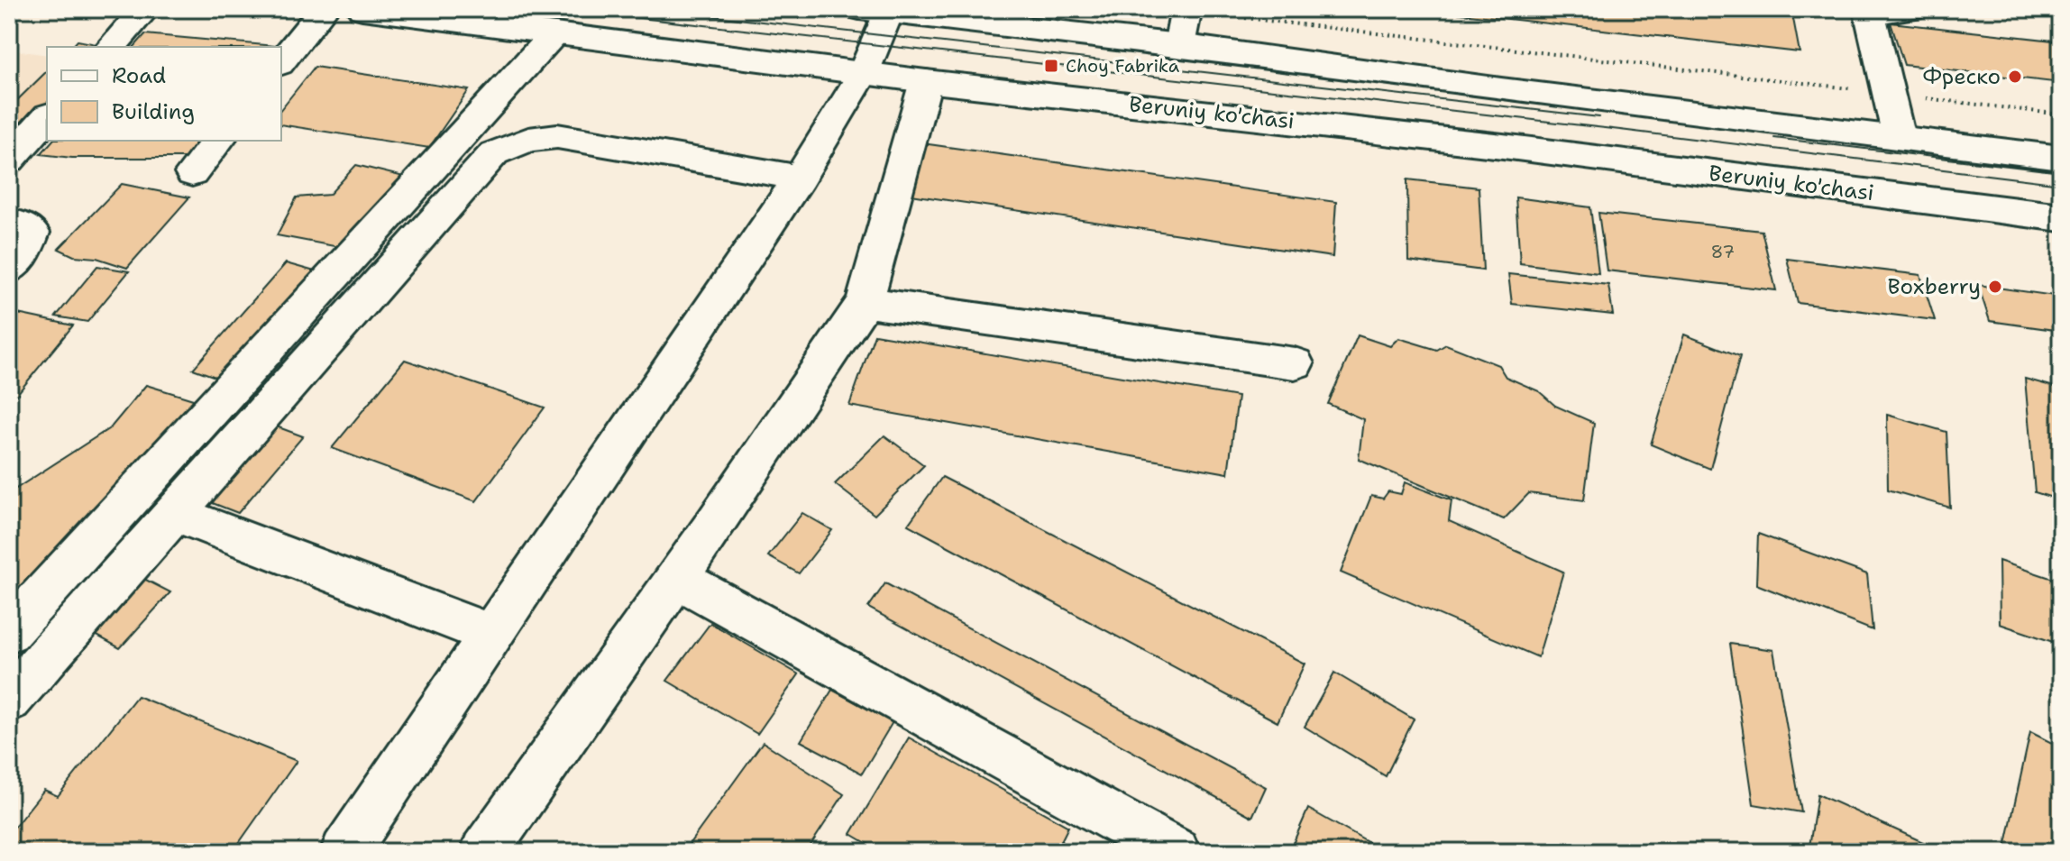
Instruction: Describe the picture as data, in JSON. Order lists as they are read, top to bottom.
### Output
{
  "streets": {
    "main road": ["Beruniy ko'chasi"]
  },
  "places": {
    "transit": ["Choy Fabrika"],
    "other": ["Фреско", "Boxberry"]
  },
  "house_numbers": ["87"],
  "legend": ["Road", "Building"]
}
